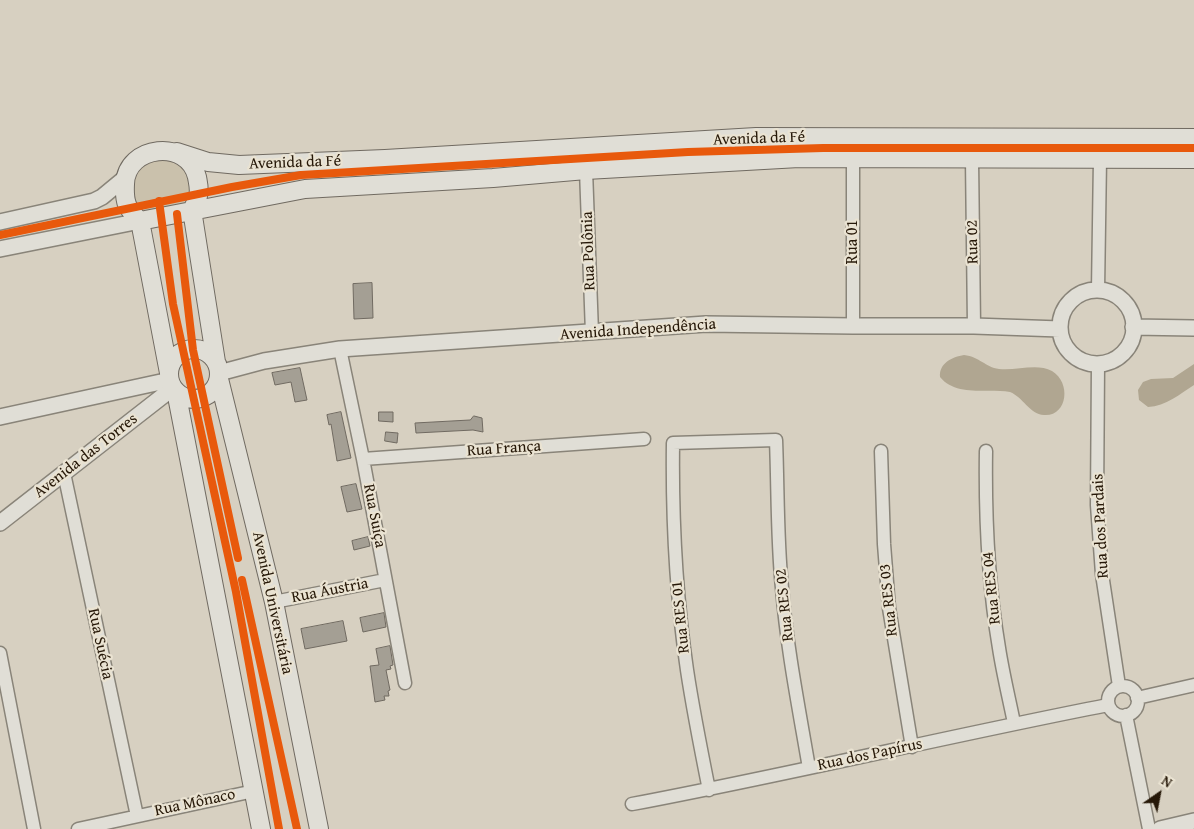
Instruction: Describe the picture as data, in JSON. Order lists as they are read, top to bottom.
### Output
{
  "streets": {
    "main road": ["Avenida da Fé", "Avenida Universitária"],
    "street": [
      "Rua 01",
      "Rua 02",
      "Rua Polônia",
      "Avenida Independência",
      "Rua França",
      "Avenida das Torres",
      "Rua Suíça",
      "Rua dos Pardais",
      "Rua RES 04",
      "Rua Áustria",
      "Rua RES 03",
      "Rua RES 02",
      "Rua RES 01",
      "Rua Suécia",
      "Rua dos Papírus",
      "Rua Mônaco"
    ]
  },
  "crossings": [
    ["Avenida da Fé", "Rua 01"],
    ["Avenida da Fé", "Rua 02"],
    ["Avenida da Fé", "Rua Polônia"],
    ["Avenida da Fé", "Avenida Universitária"],
    ["Rua 01", "Avenida Independência"],
    ["Rua 02", "Avenida Independência"],
    ["Rua Polônia", "Avenida Independência"],
    ["Avenida Independência", "Avenida das Torres"],
    ["Avenida Independência", "Rua Suíça"],
    ["Avenida Independência", "Rua dos Pardais"],
    ["Avenida Independência", "Avenida Universitária"],
    ["Rua França", "Rua Suíça"],
    ["Avenida das Torres", "Avenida Universitária"],
    ["Avenida das Torres", "Rua Suécia"],
    ["Rua Suíça", "Rua Áustria"],
    ["Rua dos Pardais", "Rua dos Papírus"],
    ["Rua RES 04", "Rua dos Papírus"],
    ["Rua Áustria", "Avenida Universitária"],
    ["Rua RES 03", "Rua dos Papírus"],
    ["Rua RES 02", "Rua RES 01"],
    ["Rua RES 02", "Rua dos Papírus"],
    ["Rua RES 01", "Rua dos Papírus"],
    ["Rua Suécia", "Rua Mônaco"]
  ],
  "north": "top right"
}
